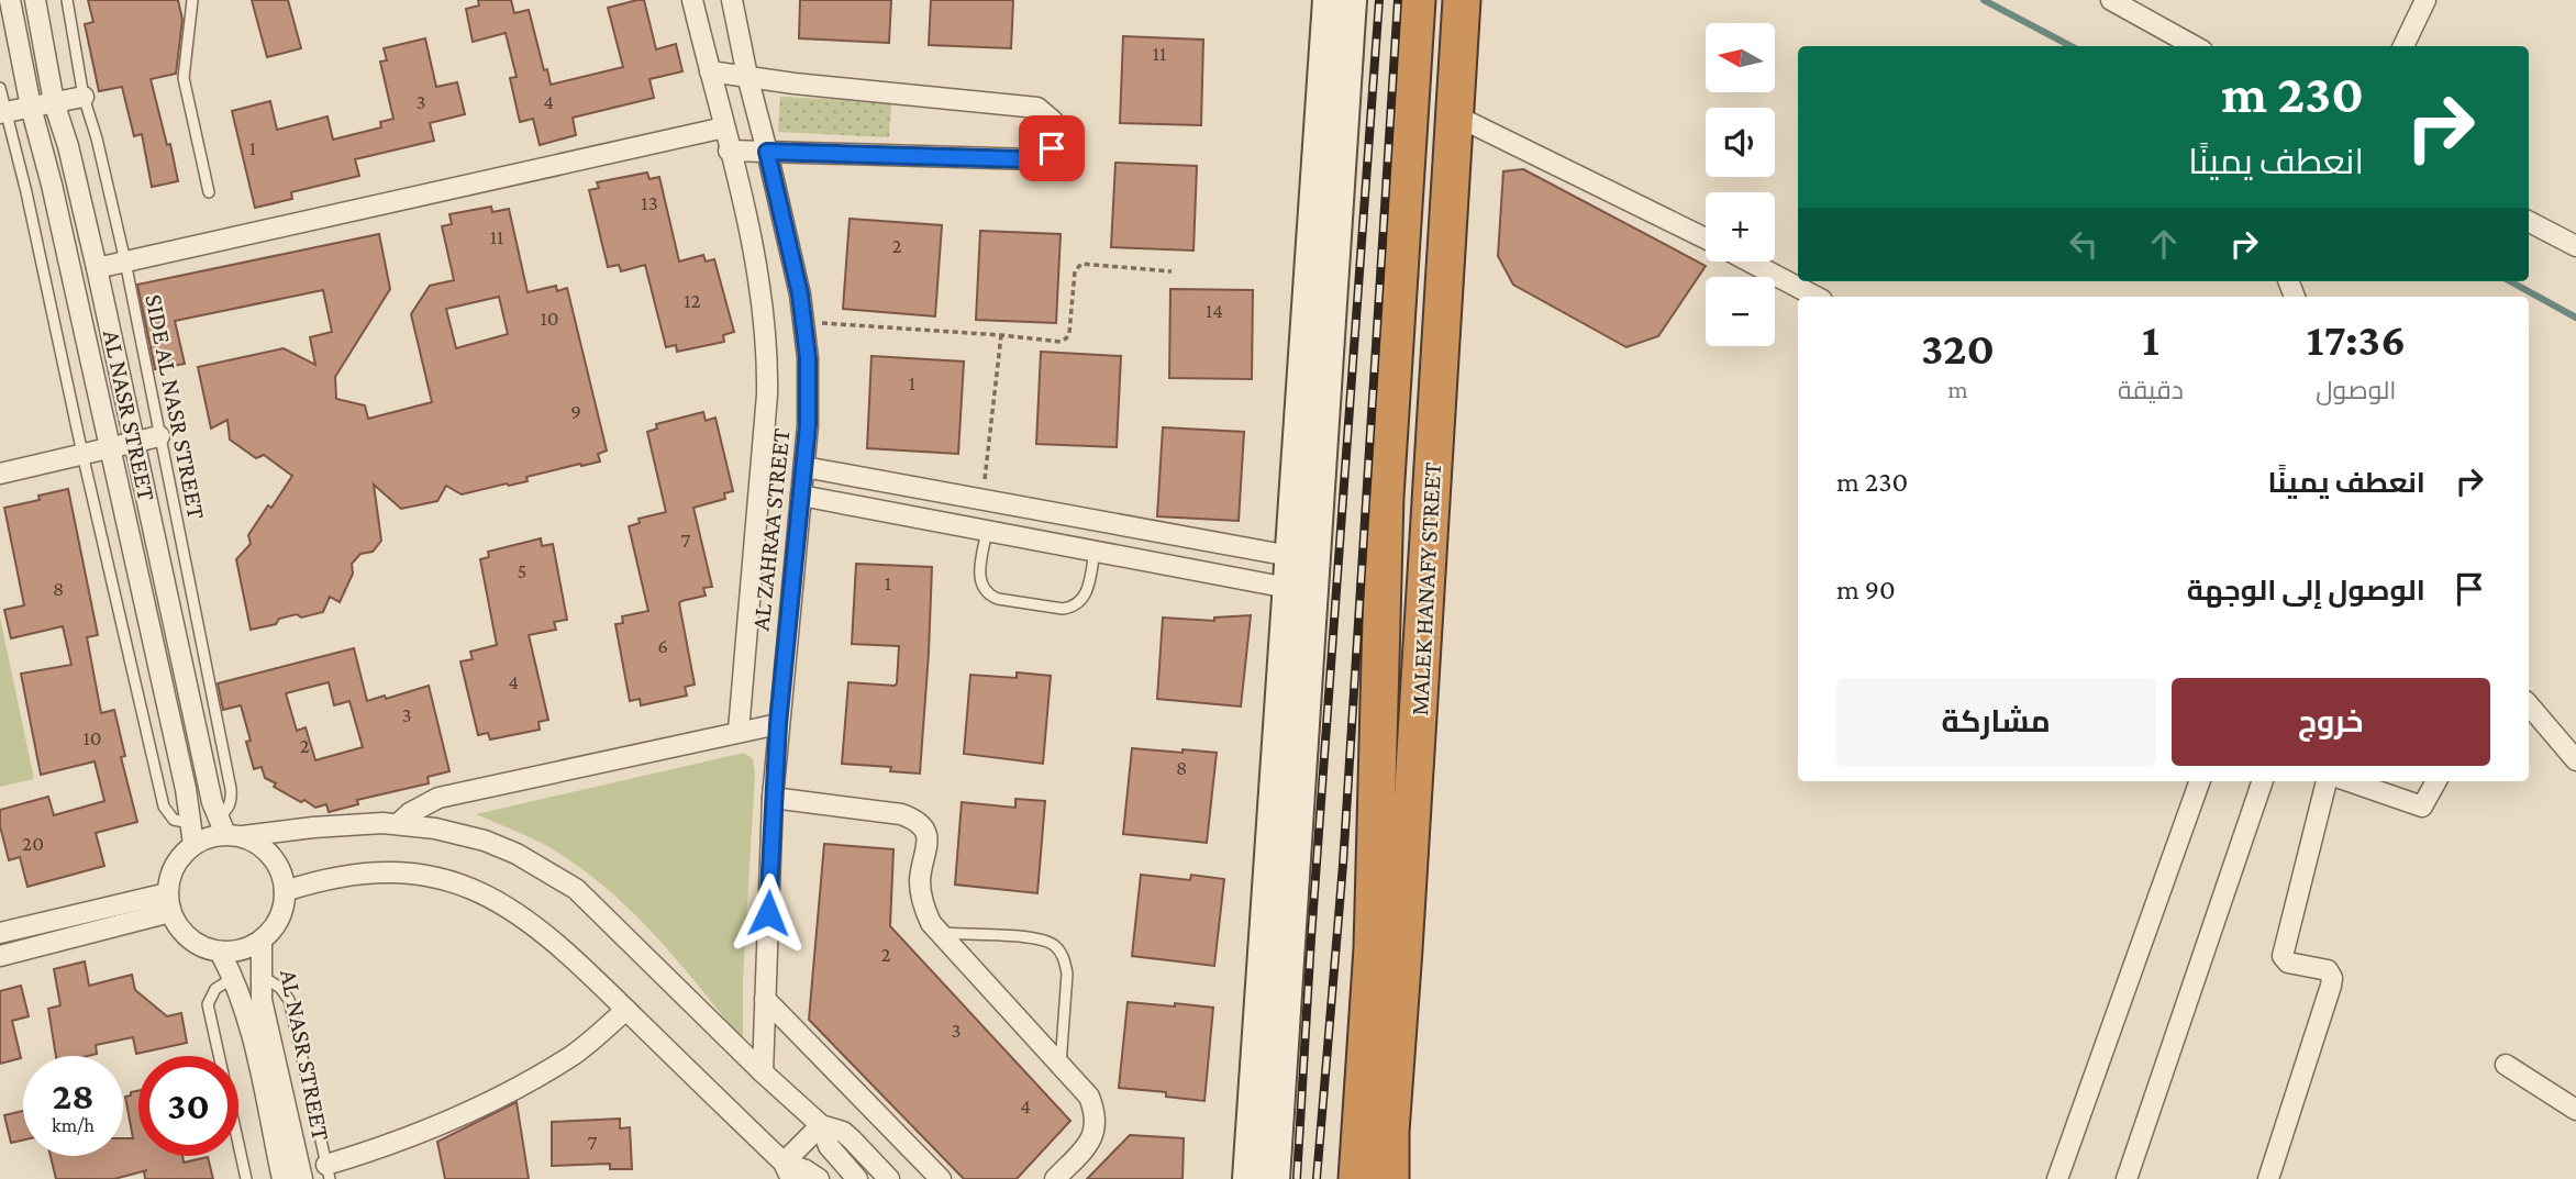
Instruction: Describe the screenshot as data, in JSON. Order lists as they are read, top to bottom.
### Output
{
  "streets": {
    "highway": ["MALEK HANAFY STREET"],
    "street": ["AL NASR STREET", "AL ZAHRAA STREET"],
    "lane": ["SIDE AL NASR STREET"]
  },
  "crossings": [
    ["SIDE AL NASR STREET", "AL NASR STREET"]
  ],
  "house_numbers": [
    "11",
    "3",
    "4",
    "1",
    "13",
    "11",
    "2",
    "12",
    "14",
    "10",
    "1",
    "9",
    "7",
    "5",
    "1",
    "8",
    "6",
    "4",
    "3",
    "10",
    "2",
    "8",
    "20",
    "2",
    "3",
    "4",
    "7"
  ],
  "north": "left",
  "page": {
    "map_buttons": ["+", "−"],
    "turn": ["230 m", "انعطف يمينًا"],
    "eta": [
      "17:36",
      "الوصول",
      "1",
      "دقيقة",
      "320",
      "m"
    ],
    "list": [
      {
        "name": "انعطف يمينًا",
        "value": "230 m"
      },
      {
        "name": "الوصول إلى الوجهة",
        "value": "90 m"
      }
    ],
    "buttons": ["خروج", "مشاركة"],
    "speed": "28 km/h",
    "limit": "30"
  }
}
